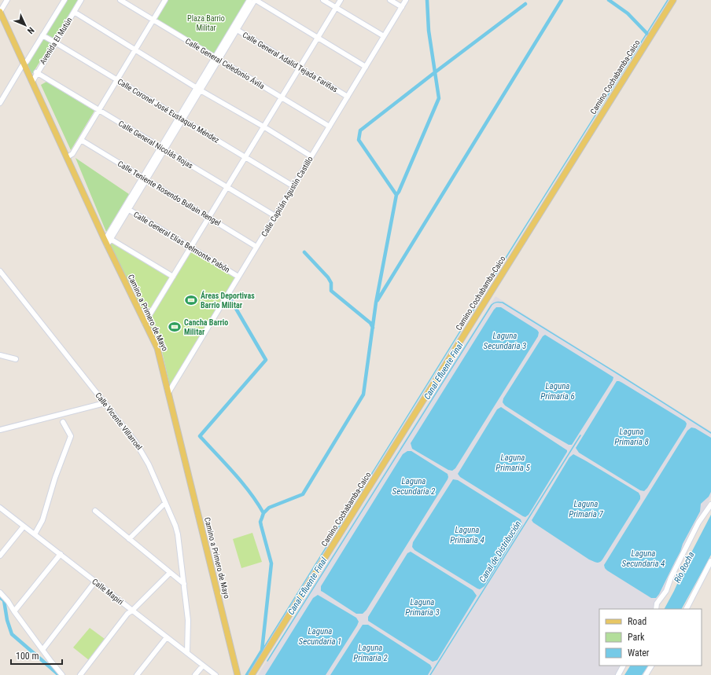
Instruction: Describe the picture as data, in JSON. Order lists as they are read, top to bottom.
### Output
{
  "streets": {
    "main road": ["Camino Cochabamba-Caico", "Camino a Primero de Mayo"],
    "street": [
      "Avenida El Mutún",
      "Calle General Adalid Tejada Fariñas",
      "Calle General Celedonio Ávila",
      "Calle Coronel José Eustaquio Méndez",
      "Calle General Nicolás Rojas",
      "Calle Teniente Rosendo Bullain Rengel",
      "Calle Capitán Agustín Castillo",
      "Calle General Elías Belmonte Pabón",
      "Calle Vicente Villarroel",
      "Calle Mapiri"
    ]
  },
  "crossings": [
    ["Avenida El Mutún", "Calle Coronel José Eustaquio Méndez"],
    ["Avenida El Mutún", "Calle General Nicolás Rojas"],
    ["Avenida El Mutún", "Camino a Primero de Mayo"],
    ["Calle General Adalid Tejada Fariñas", "Calle Capitán Agustín Castillo"],
    ["Calle General Celedonio Ávila", "Calle Capitán Agustín Castillo"],
    ["Calle Coronel José Eustaquio Méndez", "Calle Capitán Agustín Castillo"],
    ["Calle General Nicolás Rojas", "Calle Capitán Agustín Castillo"],
    ["Calle Teniente Rosendo Bullain Rengel", "Calle Capitán Agustín Castillo"],
    ["Calle Capitán Agustín Castillo", "Calle General Elías Belmonte Pabón"],
    ["Calle Capitán Agustín Castillo", "Camino a Primero de Mayo"],
    ["Calle Vicente Villarroel", "Calle Mapiri"]
  ],
  "water": [
    "Laguna Secundaria 3",
    "Canal Efluente Final",
    "Laguna Primaria 6",
    "Laguna Primaria 8",
    "Laguna Primaria 5",
    "Laguna Secundaria 2",
    "Laguna Primaria 7",
    "Laguna Primaria 4",
    "Canal de Distribución",
    "Laguna Secundaria 4",
    "Río Rocha",
    "Laguna Primaria 3",
    "Laguna Secundaria 1",
    "Laguna Primaria 2"
  ],
  "parks": ["Plaza Barrio Militar"],
  "places": {
    "sports": ["Áreas Deportivas Barrio Militar", "Cancha Barrio Militar"]
  },
  "legend": ["Road", "Park", "Water"],
  "scale_bar": "100 m",
  "north": "bottom right"
}
